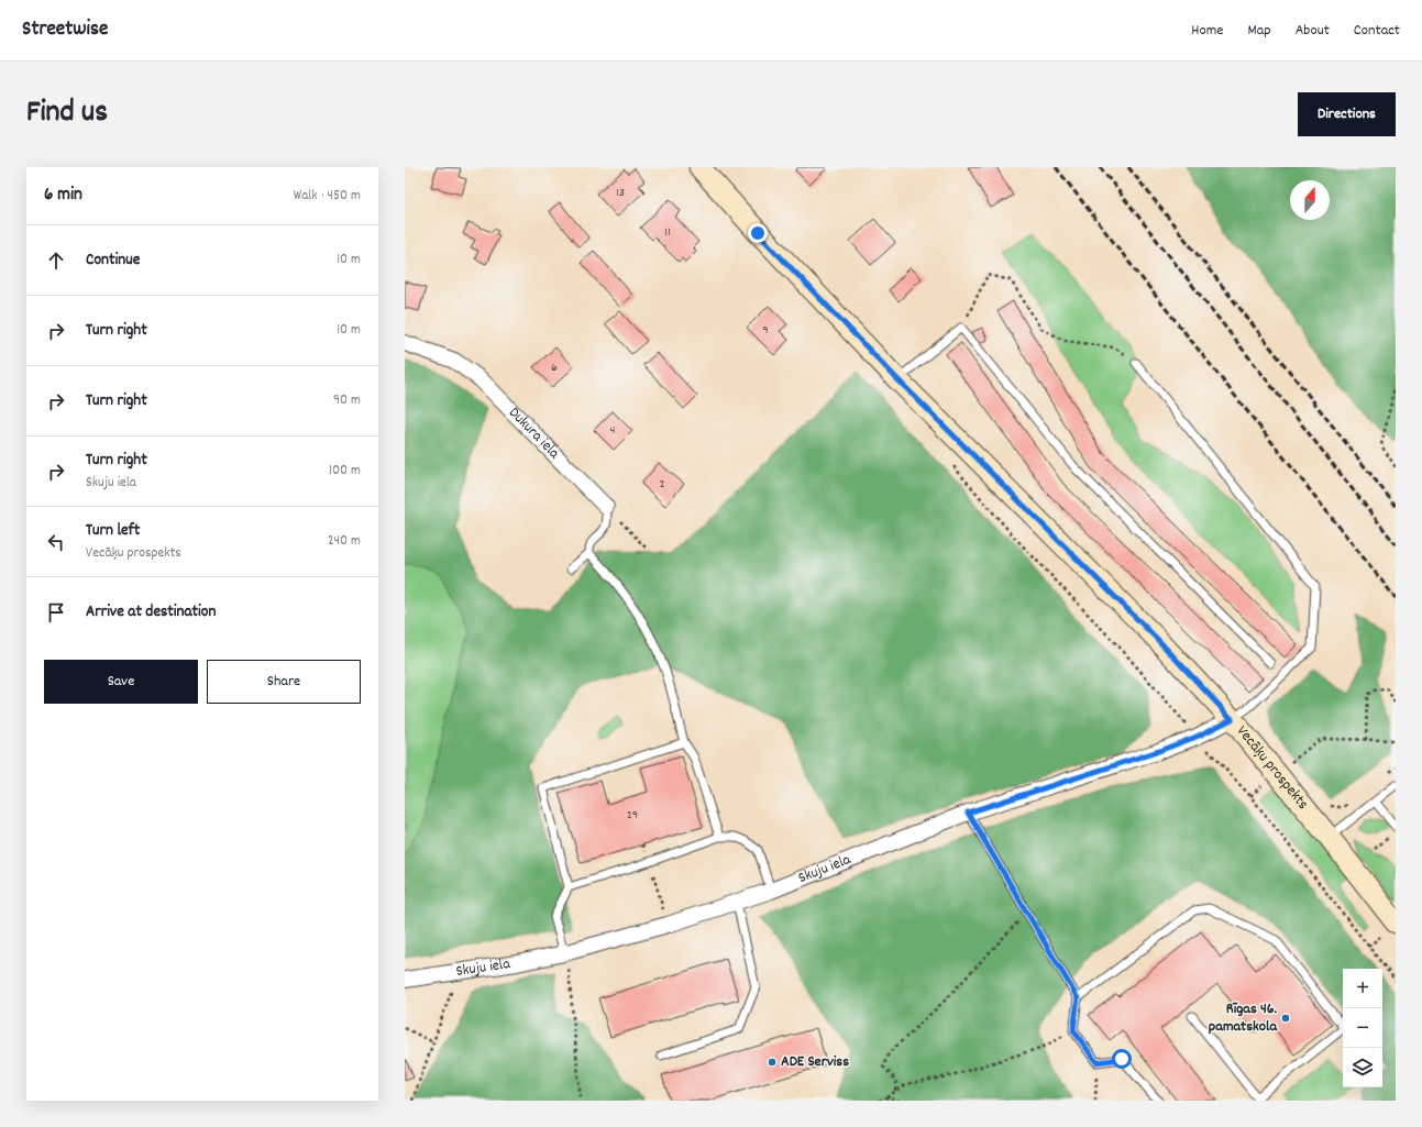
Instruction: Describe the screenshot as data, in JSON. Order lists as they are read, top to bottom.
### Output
{
  "streets": {
    "main road": ["Vecāķu prospekts"],
    "street": ["Dukura iela", "Skuju iela"]
  },
  "crossings": [
    ["Vecāķu prospekts", "Skuju iela"]
  ],
  "places": ["Rīgas 46. pamatskola", "ADE Serviss"],
  "house_numbers": [
    "13",
    "11",
    "9",
    "6",
    "4",
    "2",
    "29"
  ],
  "north": "top",
  "page": {
    "header": "Streetwise",
    "nav": [
      "Home",
      "Map",
      "About",
      "Contact"
    ],
    "title": "Find us",
    "buttons": [
      "Directions",
      ["Save", "Share"]
    ],
    "heading": ["6 min", "Walk · 450 m"],
    "list": [
      ["Continue", "10 m"],
      ["Turn right", "10 m"],
      ["Turn right", "90 m"],
      ["Turn right", "Skuju iela", "100 m"],
      ["Turn left", "Vecāķu prospekts", "240 m"],
      "Arrive at destination"
    ],
    "map_buttons": ["+", "−"]
  }
}
